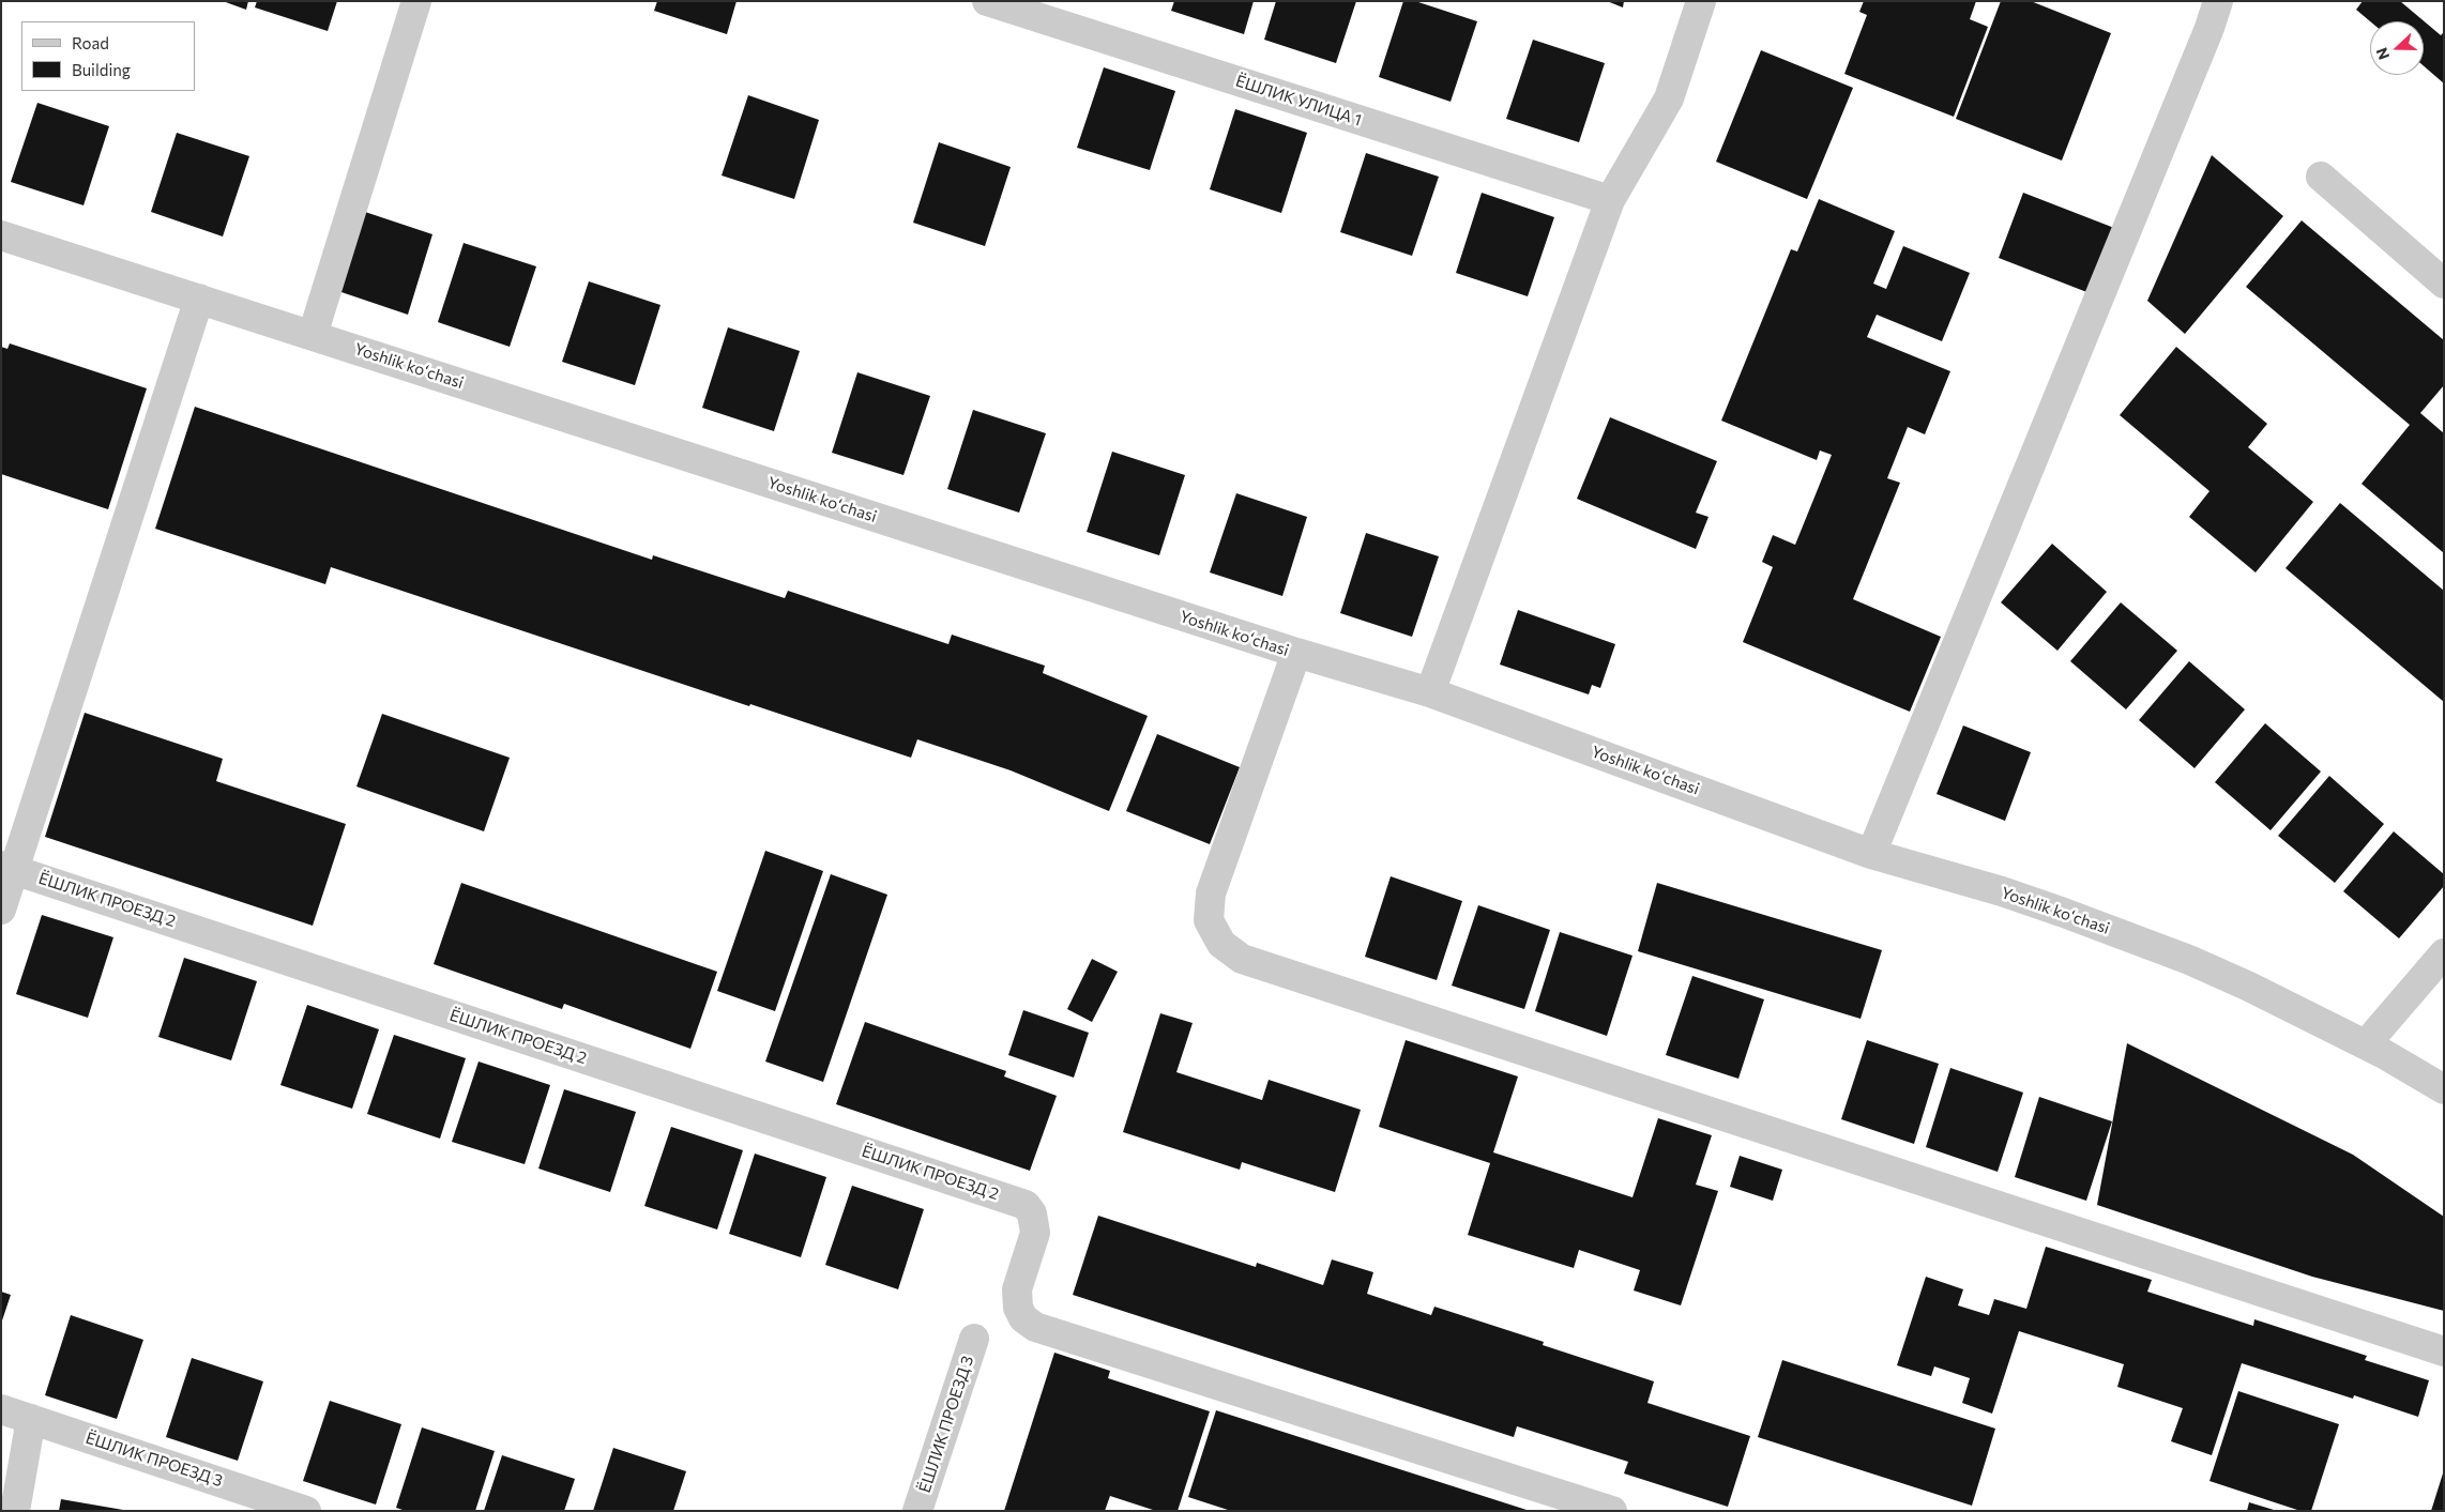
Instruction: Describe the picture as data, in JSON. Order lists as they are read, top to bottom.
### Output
{
  "streets": {
    "street": [
      "ЁШЛИК УЛИЦА 1",
      "Yoshlik koʻchasi",
      "ЁШЛИК ПРОЕЗД 2",
      "ЁШЛИК ПРОЕЗД 3"
    ]
  },
  "legend": ["Road", "Building"],
  "north": "left"
}
